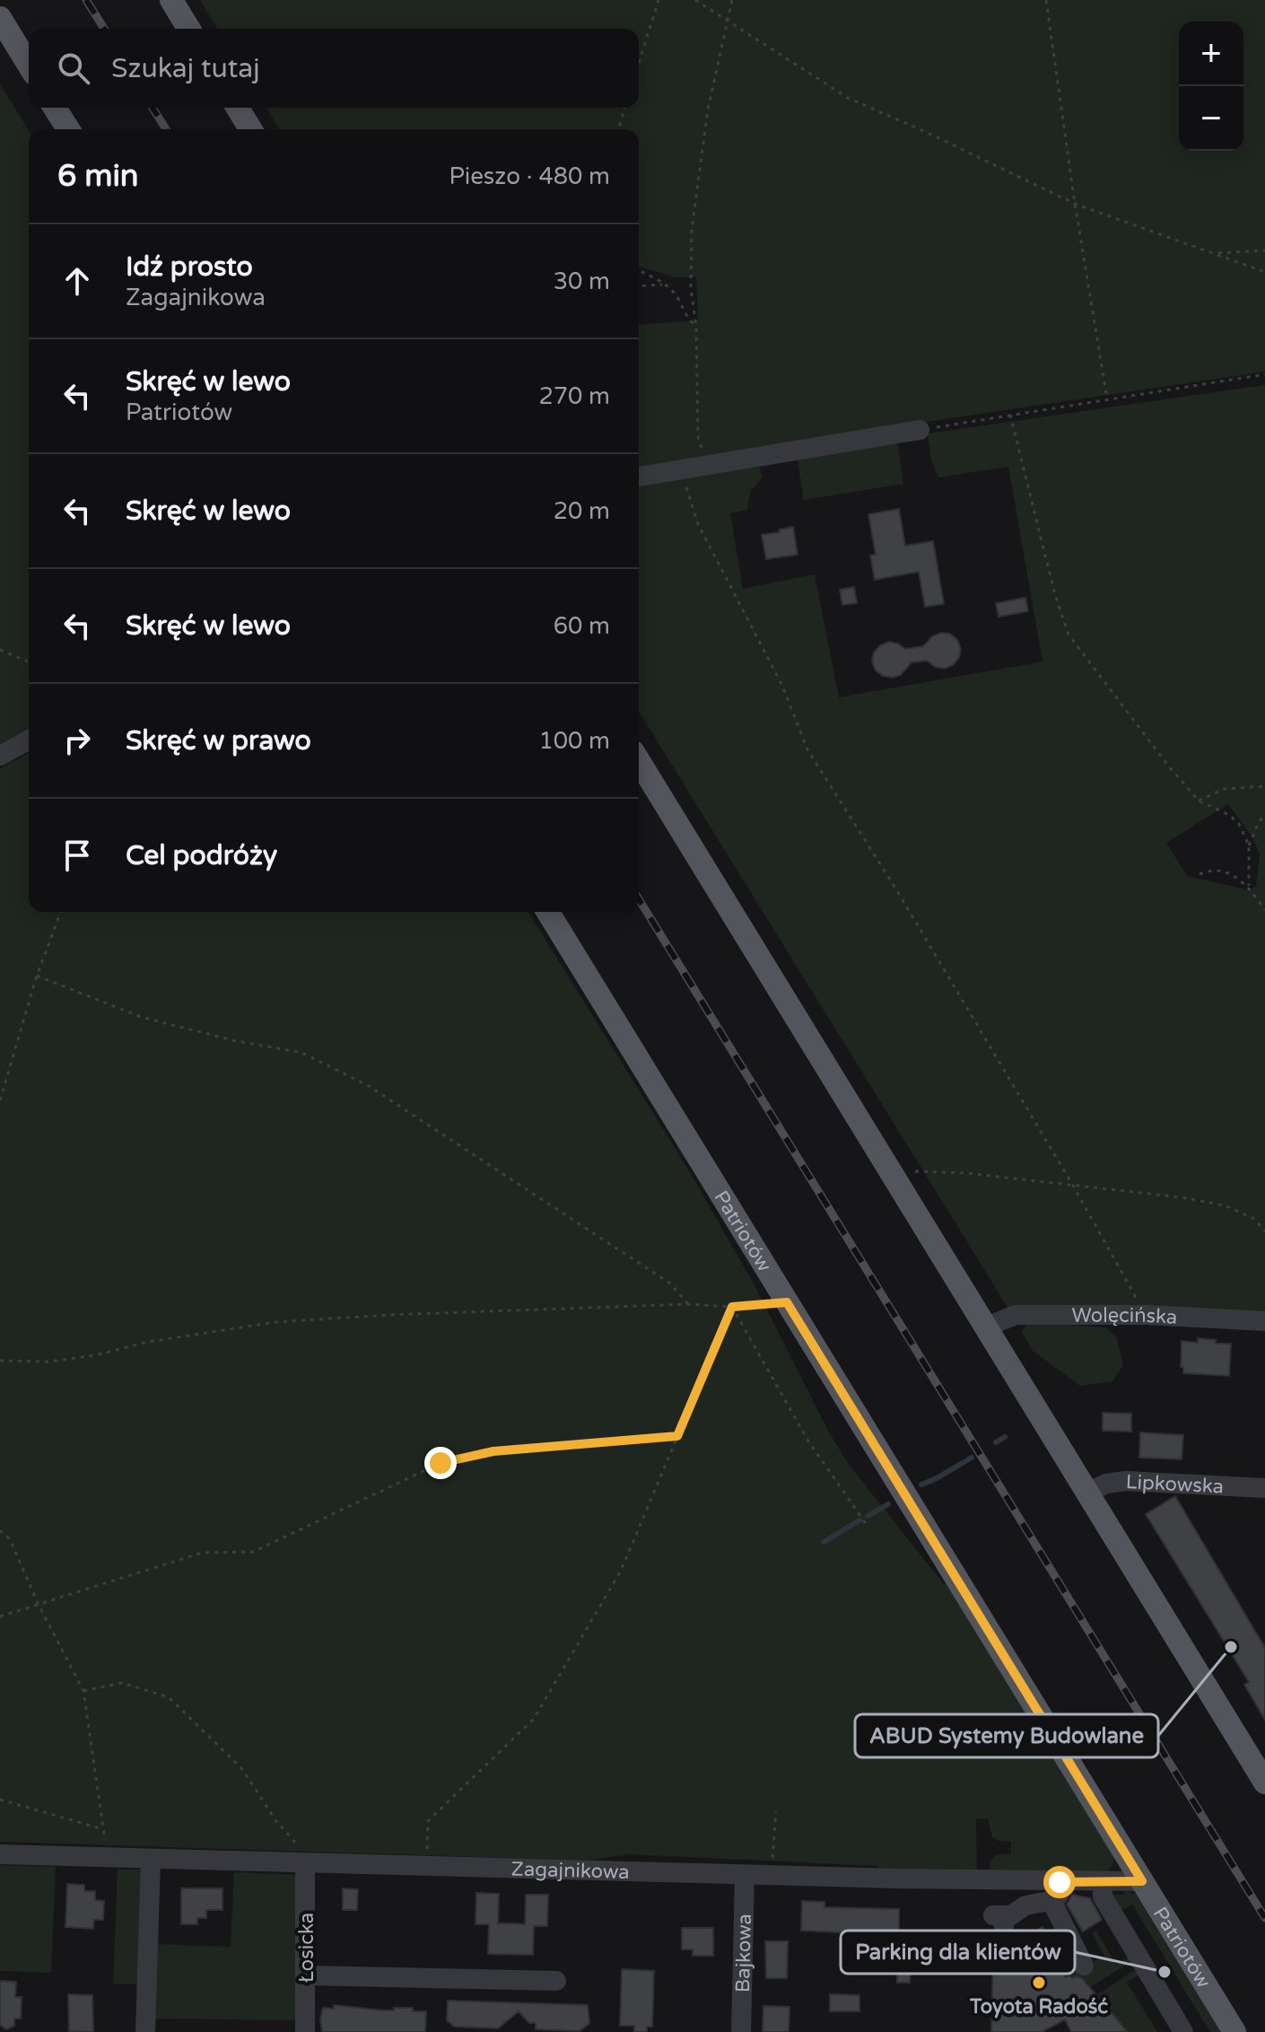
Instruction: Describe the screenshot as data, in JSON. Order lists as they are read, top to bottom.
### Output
{
  "streets": {
    "main road": ["Patriotów"],
    "street": [
      "Wolęcińska",
      "Lipkowska",
      "Zagajnikowa",
      "Łosicka",
      "Bajkowa"
    ]
  },
  "crossings": [
    ["Patriotów", "Zagajnikowa"],
    ["Zagajnikowa", "Łosicka"],
    ["Zagajnikowa", "Bajkowa"]
  ],
  "places": ["ABUD Systemy Budowlane", "Parking dla klientów", "Toyota Radość"],
  "page": {
    "map_buttons": ["+", "−"],
    "search": "Szukaj tutaj",
    "heading": ["6 min", "Pieszo · 480 m"],
    "list": [
      ["Idź prosto", "Zagajnikowa", "30 m"],
      ["Skręć w lewo", "Patriotów", "270 m"],
      ["Skręć w lewo", "20 m"],
      ["Skręć w lewo", "60 m"],
      ["Skręć w prawo", "100 m"],
      "Cel podróży"
    ]
  }
}
